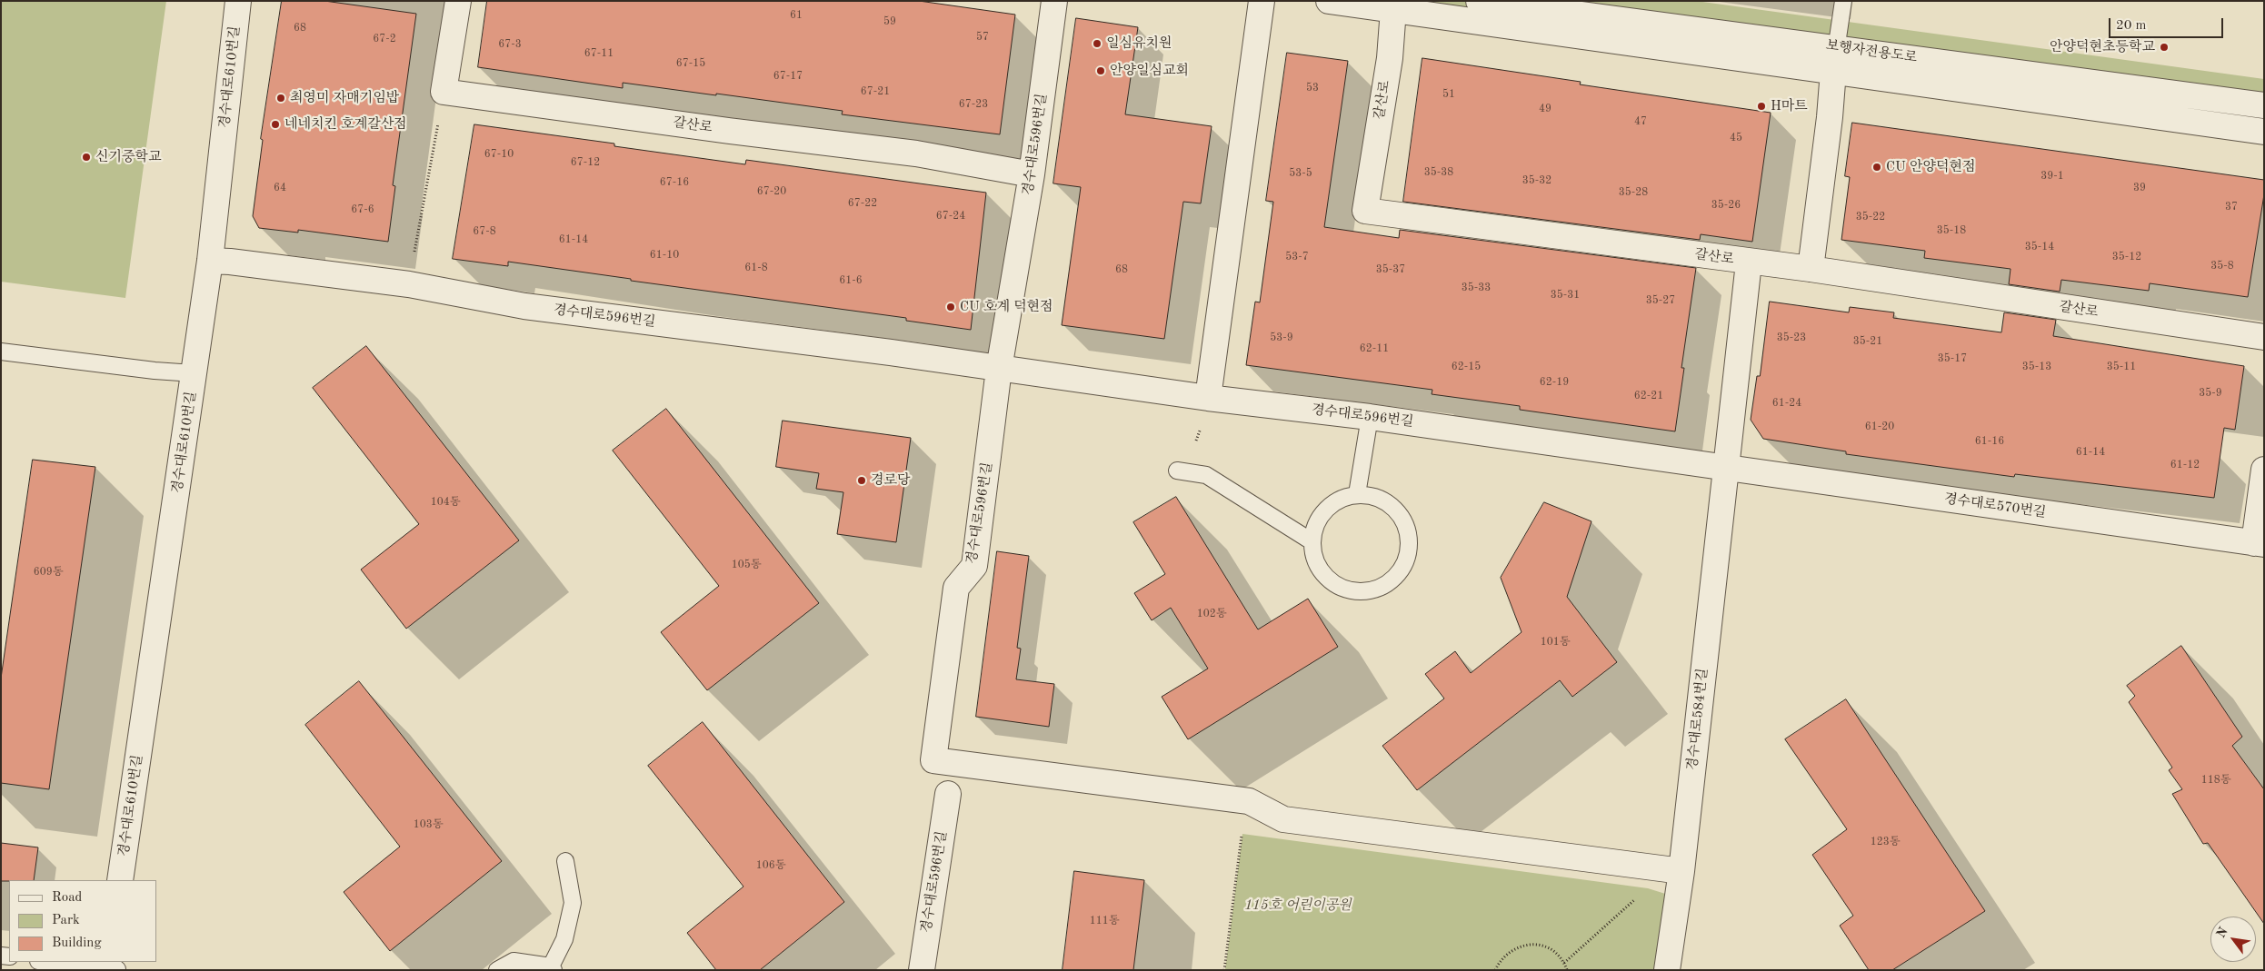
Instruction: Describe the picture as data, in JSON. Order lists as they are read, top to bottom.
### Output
{
  "streets": {
    "street": [
      "보행자전용도로",
      "경수대로610번길",
      "갈산로",
      "경수대로596번길",
      "경수대로570번길",
      "경수대로584번길"
    ]
  },
  "crossings": [
    ["경수대로610번길", "경수대로596번길"],
    ["갈산로", "경수대로596번길"],
    ["갈산로", "경수대로584번길"],
    ["경수대로596번길", "경수대로570번길"],
    ["경수대로596번길", "경수대로584번길"],
    ["경수대로570번길", "경수대로584번길"]
  ],
  "parks": ["115호 어린이공원"],
  "places": [
    "일심유치원",
    "안양덕현초등학교",
    "안양일심교회",
    "최영미 자매기임밥",
    "H마트",
    "네네치킨 호계갈산점",
    "신기중학교",
    "CU 안양덕현점",
    "CU 호계 덕현점",
    "경로당"
  ],
  "house_numbers": [
    "61",
    "59",
    "68",
    "57",
    "67-2",
    "67-3",
    "67-11",
    "67-15",
    "67-17",
    "53",
    "67-21",
    "51",
    "67-23",
    "49",
    "47",
    "45",
    "67-10",
    "67-12",
    "35-38",
    "53-5",
    "39-1",
    "35-32",
    "67-16",
    "64",
    "39",
    "67-20",
    "35-28",
    "67-22",
    "35-26",
    "37",
    "67-6",
    "67-24",
    "35-22",
    "35-18",
    "67-8",
    "61-14",
    "35-14",
    "61-10",
    "53-7",
    "35-12",
    "35-8",
    "61-8",
    "68",
    "35-37",
    "61-6",
    "35-33",
    "35-31",
    "35-27",
    "53-9",
    "35-23",
    "35-21",
    "62-11",
    "35-17",
    "62-15",
    "35-13",
    "35-11",
    "62-19",
    "35-9",
    "62-21",
    "61-24",
    "61-20",
    "61-16",
    "61-14",
    "61-12",
    "104동",
    "105동",
    "609동",
    "102동",
    "101동",
    "118동",
    "103동",
    "123동",
    "106동",
    "111동"
  ],
  "legend": ["Road", "Park", "Building"],
  "scale_bar": "20 m",
  "north": "top left"
}
